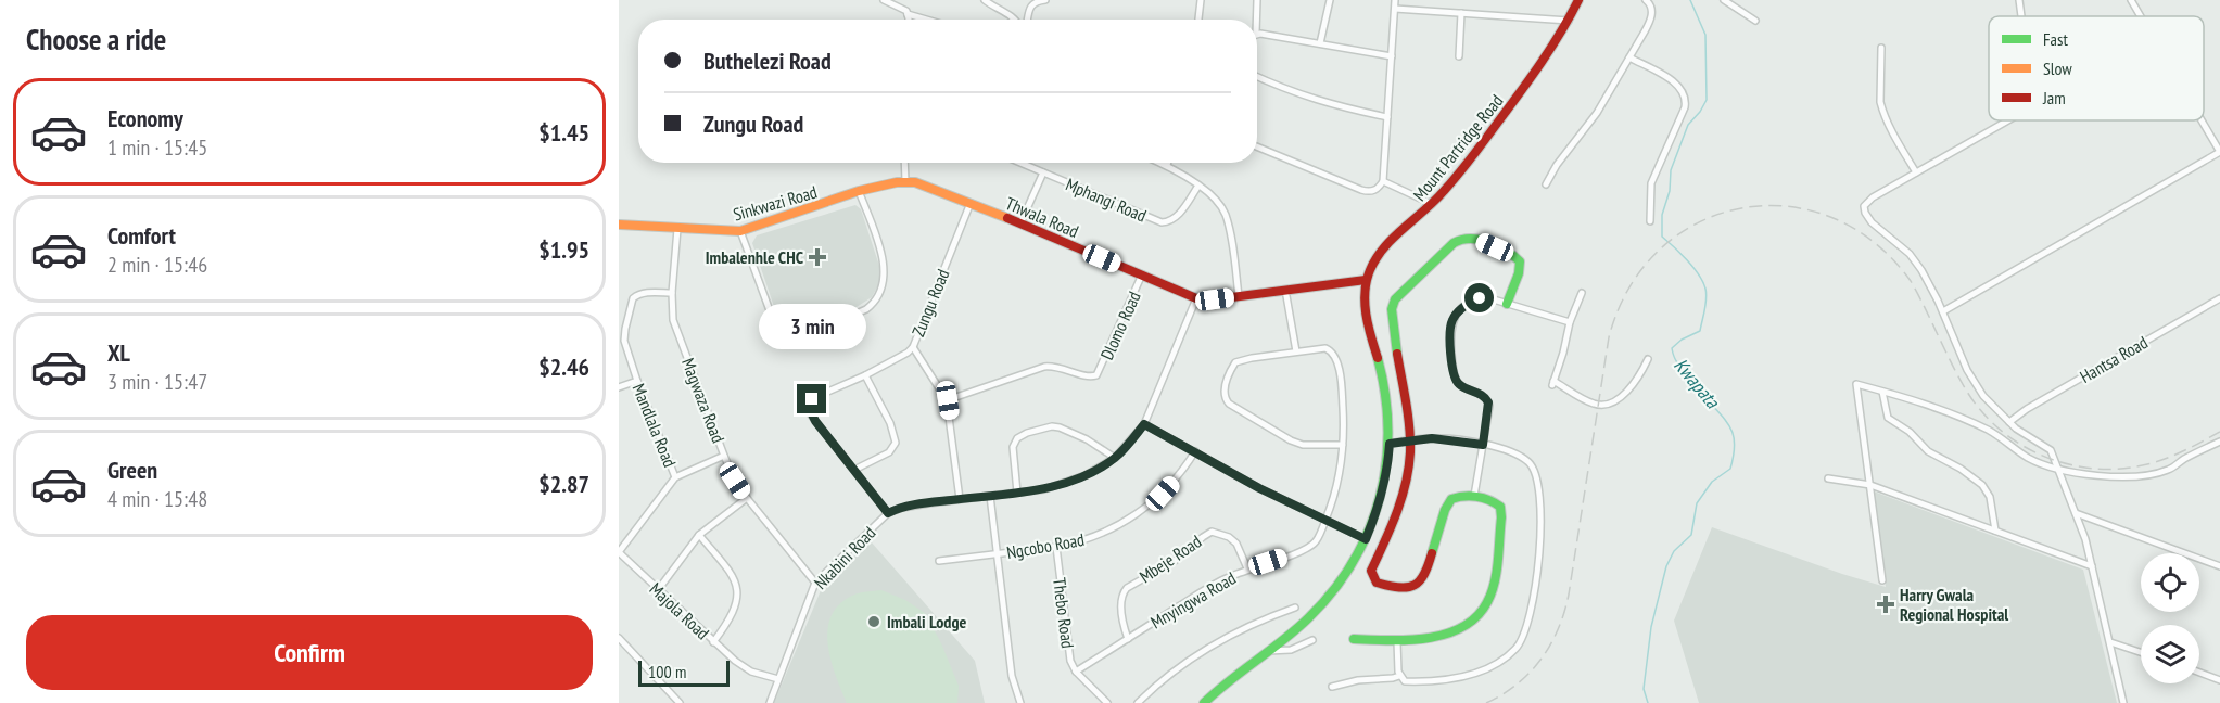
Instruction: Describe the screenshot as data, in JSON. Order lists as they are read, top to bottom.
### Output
{
  "streets": {
    "street": [
      "Mount Partridge Road",
      "Mphangi Road",
      "Sinkwazi Road",
      "Thwala Road",
      "Zungu Road",
      "Dlomo Road",
      "Hantsa Road",
      "Magwaza Road",
      "Mandlala Road",
      "Ngcobo Road",
      "Nkabini Road",
      "Mbeje Road",
      "Mnyingwa Road",
      "Majola Road",
      "Thebo Road"
    ]
  },
  "crossings": [
    ["Mount Partridge Road", "Thwala Road"],
    ["Sinkwazi Road", "Thwala Road"],
    ["Sinkwazi Road", "Magwaza Road"],
    ["Thwala Road", "Zungu Road"],
    ["Thwala Road", "Dlomo Road"],
    ["Thwala Road", "Nkabini Road"],
    ["Zungu Road", "Nkabini Road"],
    ["Magwaza Road", "Mandlala Road"],
    ["Magwaza Road", "Nkabini Road"],
    ["Ngcobo Road", "Thebo Road"],
    ["Nkabini Road", "Majola Road"],
    ["Mbeje Road", "Mnyingwa Road"],
    ["Mnyingwa Road", "Thebo Road"]
  ],
  "water": ["Kwapata"],
  "places": {
    "health": ["Imbalenhle CHC", "Harry Gwala Regional Hospital"],
    "other": ["Imbali Lodge"]
  },
  "legend": ["Fast", "Slow", "Jam"],
  "scale_bar": "100 m",
  "page": {
    "heading": "Choose a ride",
    "banner": ["Buthelezi Road", "Zungu Road"],
    "list": [
      {
        "name": "Economy",
        "note": "1 min · 15:45",
        "value": "$1.45"
      },
      {
        "name": "Comfort",
        "note": "2 min · 15:46",
        "value": "$1.95"
      },
      {
        "name": "XL",
        "note": "3 min · 15:47",
        "value": "$2.46"
      },
      {
        "name": "Green",
        "note": "4 min · 15:48",
        "value": "$2.87"
      }
    ],
    "bubble": "3 min",
    "buttons": "Confirm",
    "scale": "100 m"
  }
}
